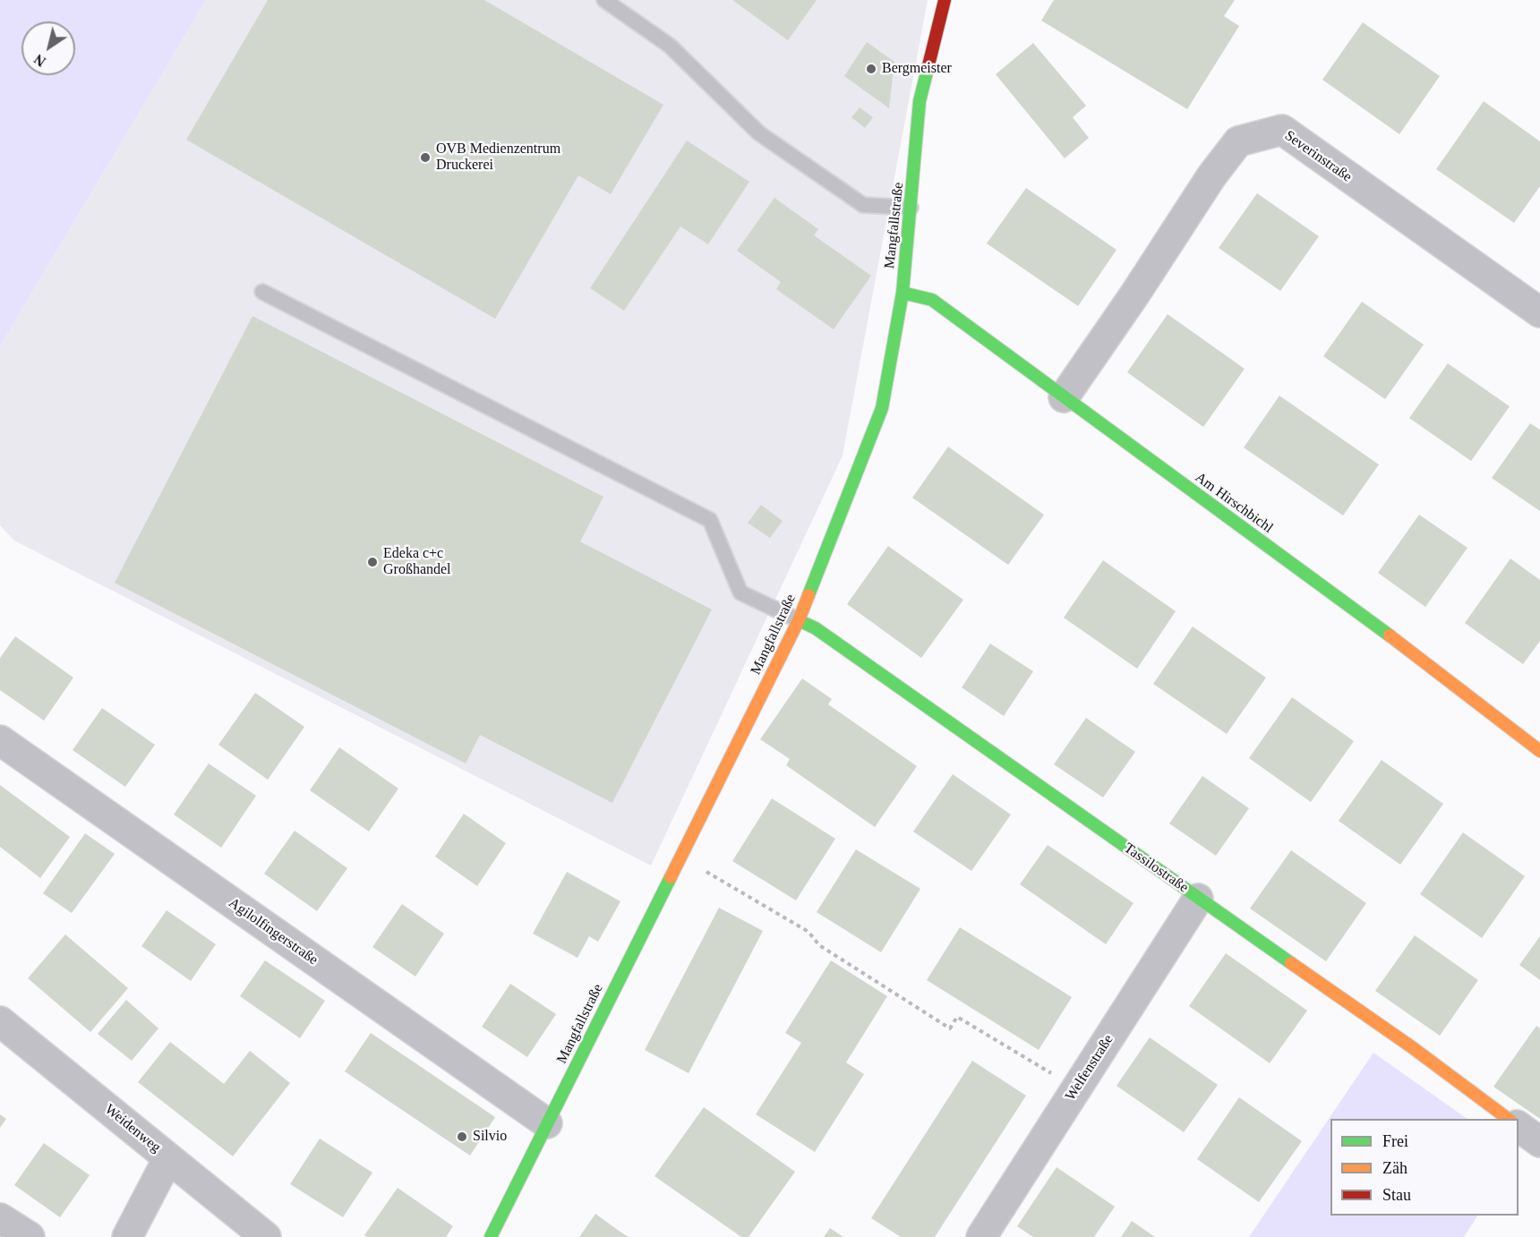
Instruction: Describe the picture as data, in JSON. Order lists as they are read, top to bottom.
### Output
{
  "streets": {
    "street": [
      "Severinstraße",
      "Mangfallstraße",
      "Am Hirschbichl",
      "Tassilostraße",
      "Agilolfingerstraße",
      "Welfenstraße",
      "Weidenweg"
    ]
  },
  "crossings": [
    ["Severinstraße", "Am Hirschbichl"],
    ["Mangfallstraße", "Am Hirschbichl"],
    ["Mangfallstraße", "Tassilostraße"],
    ["Mangfallstraße", "Agilolfingerstraße"],
    ["Tassilostraße", "Welfenstraße"]
  ],
  "places": [
    "Bergmeister",
    "OVB Medienzentrum Druckerei",
    "Edeka c+c Großhandel",
    "Silvio"
  ],
  "legend": ["Frei", "Zäh", "Stau"],
  "north": "bottom left"
}
